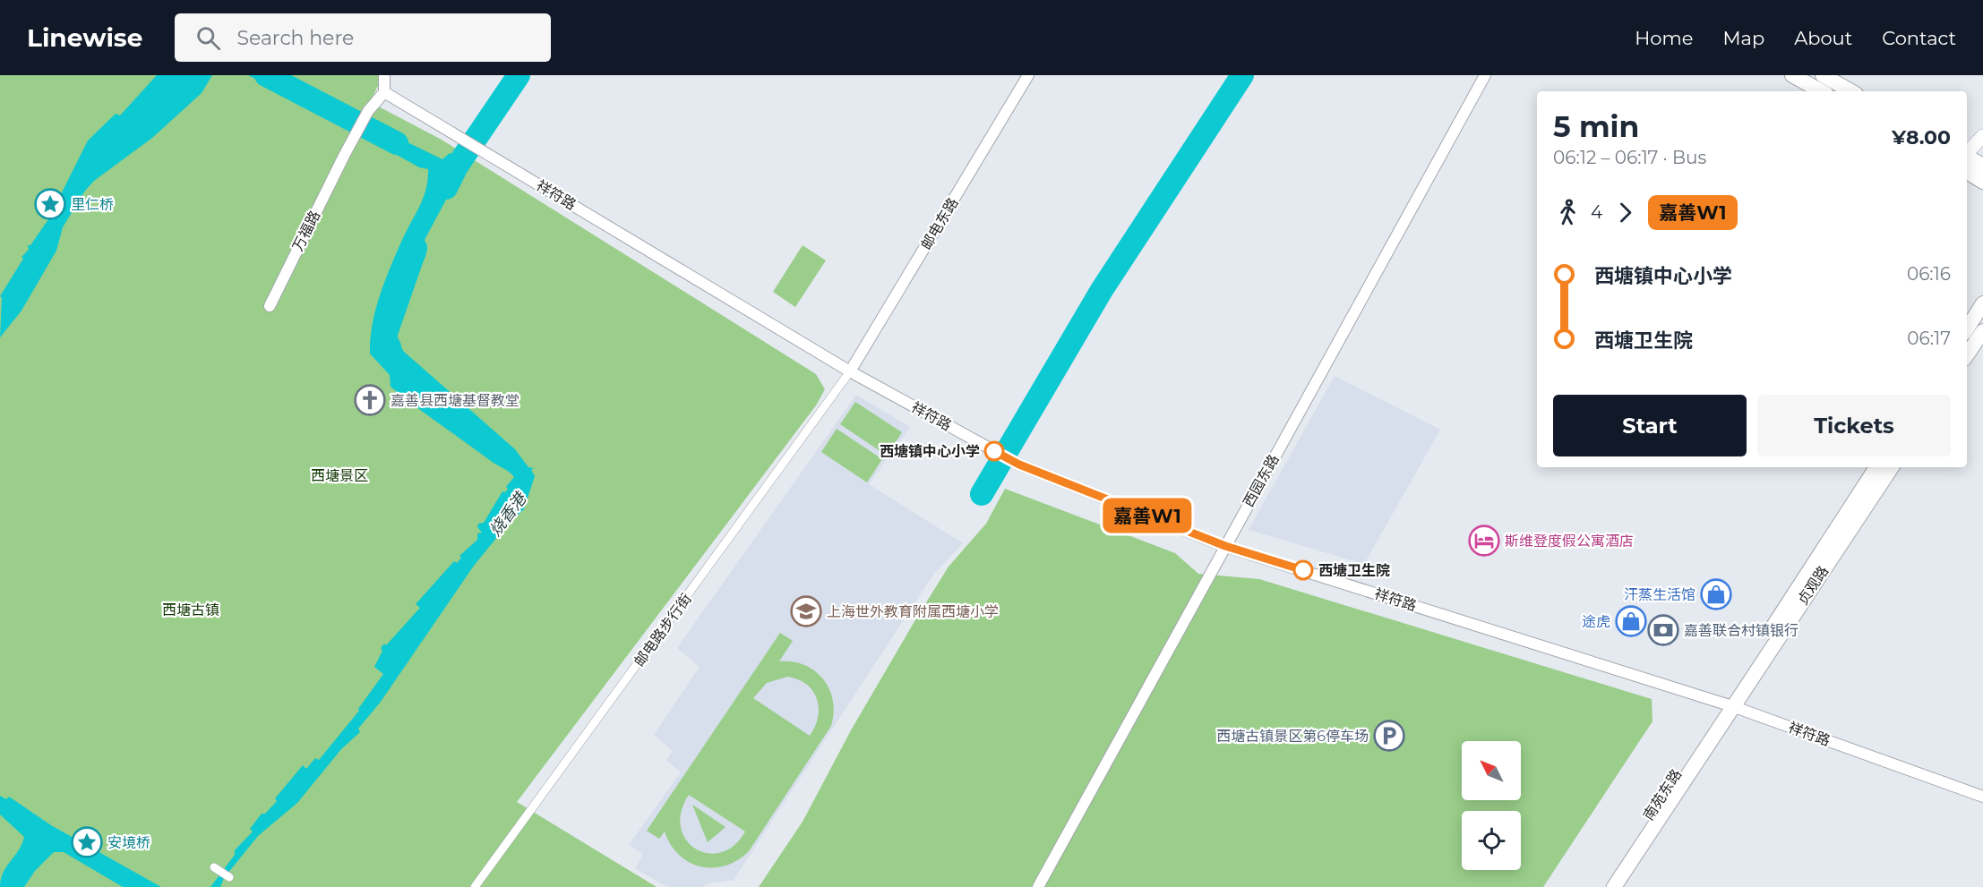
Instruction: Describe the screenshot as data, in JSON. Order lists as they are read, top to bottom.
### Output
{
  "streets": {
    "main road": ["贞观路", "南苑东路"],
    "street": [
      "祥符路",
      "邮电东路",
      "万福路",
      "西园东路",
      "邮电路步行街"
    ]
  },
  "crossings": [
    ["祥符路", "邮电东路"],
    ["祥符路", "万福路"],
    ["祥符路", "西园东路"],
    ["祥符路", "贞观路"],
    ["祥符路", "邮电路步行街"],
    ["祥符路", "南苑东路"],
    ["邮电东路", "邮电路步行街"],
    ["贞观路", "南苑东路"]
  ],
  "water": ["烧香港"],
  "parks": ["西塘景区", "西塘古镇"],
  "places": {
    "place": ["里仁桥", "安境桥"],
    "church": ["嘉善县西塘基督教堂"],
    "other": ["西塘镇中心小学", "西塘卫生院"],
    "hotel": ["斯维登度假公寓酒店"],
    "shop": ["汗蒸生活馆", "途虎"],
    "school or university": ["上海世外教育附属西塘小学"],
    "bank": ["嘉善联合村镇银行"],
    "parking": ["西塘古镇景区第6停车场"]
  },
  "lines": ["bus line 嘉善W1"],
  "north": "top left",
  "page": {
    "header": "Linewise",
    "search": "Search here",
    "nav": [
      "Home",
      "Map",
      "About",
      "Contact"
    ],
    "on_map": "嘉善W1",
    "heading": ["5 min", "06:12 – 06:17 · Bus", "¥8.00"],
    "legs": ["4", "嘉善W1"],
    "list": [
      {
        "name": "西塘镇中心小学",
        "value": "06:16"
      },
      {
        "name": "西塘卫生院",
        "value": "06:17"
      }
    ],
    "buttons": ["Start", "Tickets"]
  }
}
